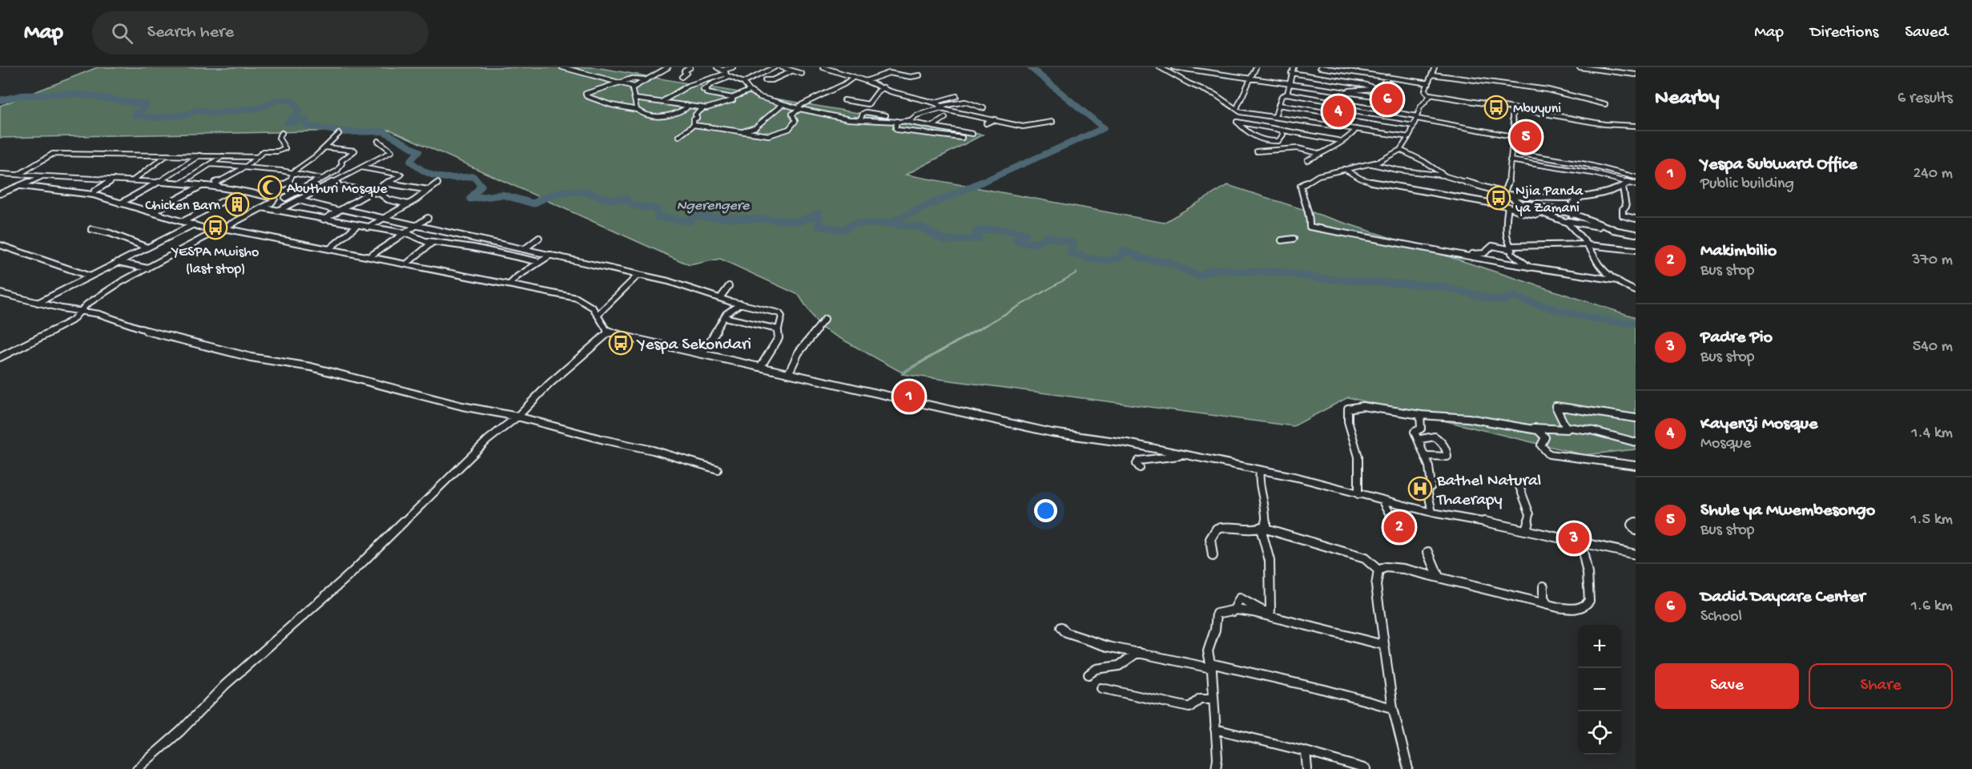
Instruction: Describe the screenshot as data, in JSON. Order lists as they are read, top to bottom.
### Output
{
  "water": ["Ngerengere"],
  "places": {
    "bus stop": [
      "Mbuyuni",
      "Njia Panda ya Zamani",
      "YESPA Mwisho (last stop)",
      "Yespa Sekondari"
    ],
    "mosque": ["Abuthuri Mosque"],
    "building": ["Chicken Barn"],
    "hospital": ["Bathel Natural Thaerapy"]
  },
  "page": {
    "header": "Map",
    "search": "Search here",
    "nav": ["Map", "Directions", "Saved"],
    "heading": ["Nearby", "6 results"],
    "pins": [
      "6",
      "4",
      "5",
      "1",
      "2",
      "3"
    ],
    "list": [
      {
        "mark": "1",
        "name": "Yespa Subward Office",
        "note": "Public building",
        "value": "240 m"
      },
      {
        "mark": "2",
        "name": "Makimbilio",
        "note": "Bus stop",
        "value": "370 m"
      },
      {
        "mark": "3",
        "name": "Padre Pio",
        "note": "Bus stop",
        "value": "540 m"
      },
      {
        "mark": "4",
        "name": "Kayenzi Mosque",
        "note": "Mosque",
        "value": "1.4 km"
      },
      {
        "mark": "5",
        "name": "Shule ya Mwembesongo",
        "note": "Bus stop",
        "value": "1.5 km"
      },
      {
        "mark": "6",
        "name": "Dadid Daycare Center",
        "note": "School",
        "value": "1.6 km"
      }
    ],
    "map_buttons": ["+", "−"],
    "buttons": ["Save", "Share"]
  }
}
